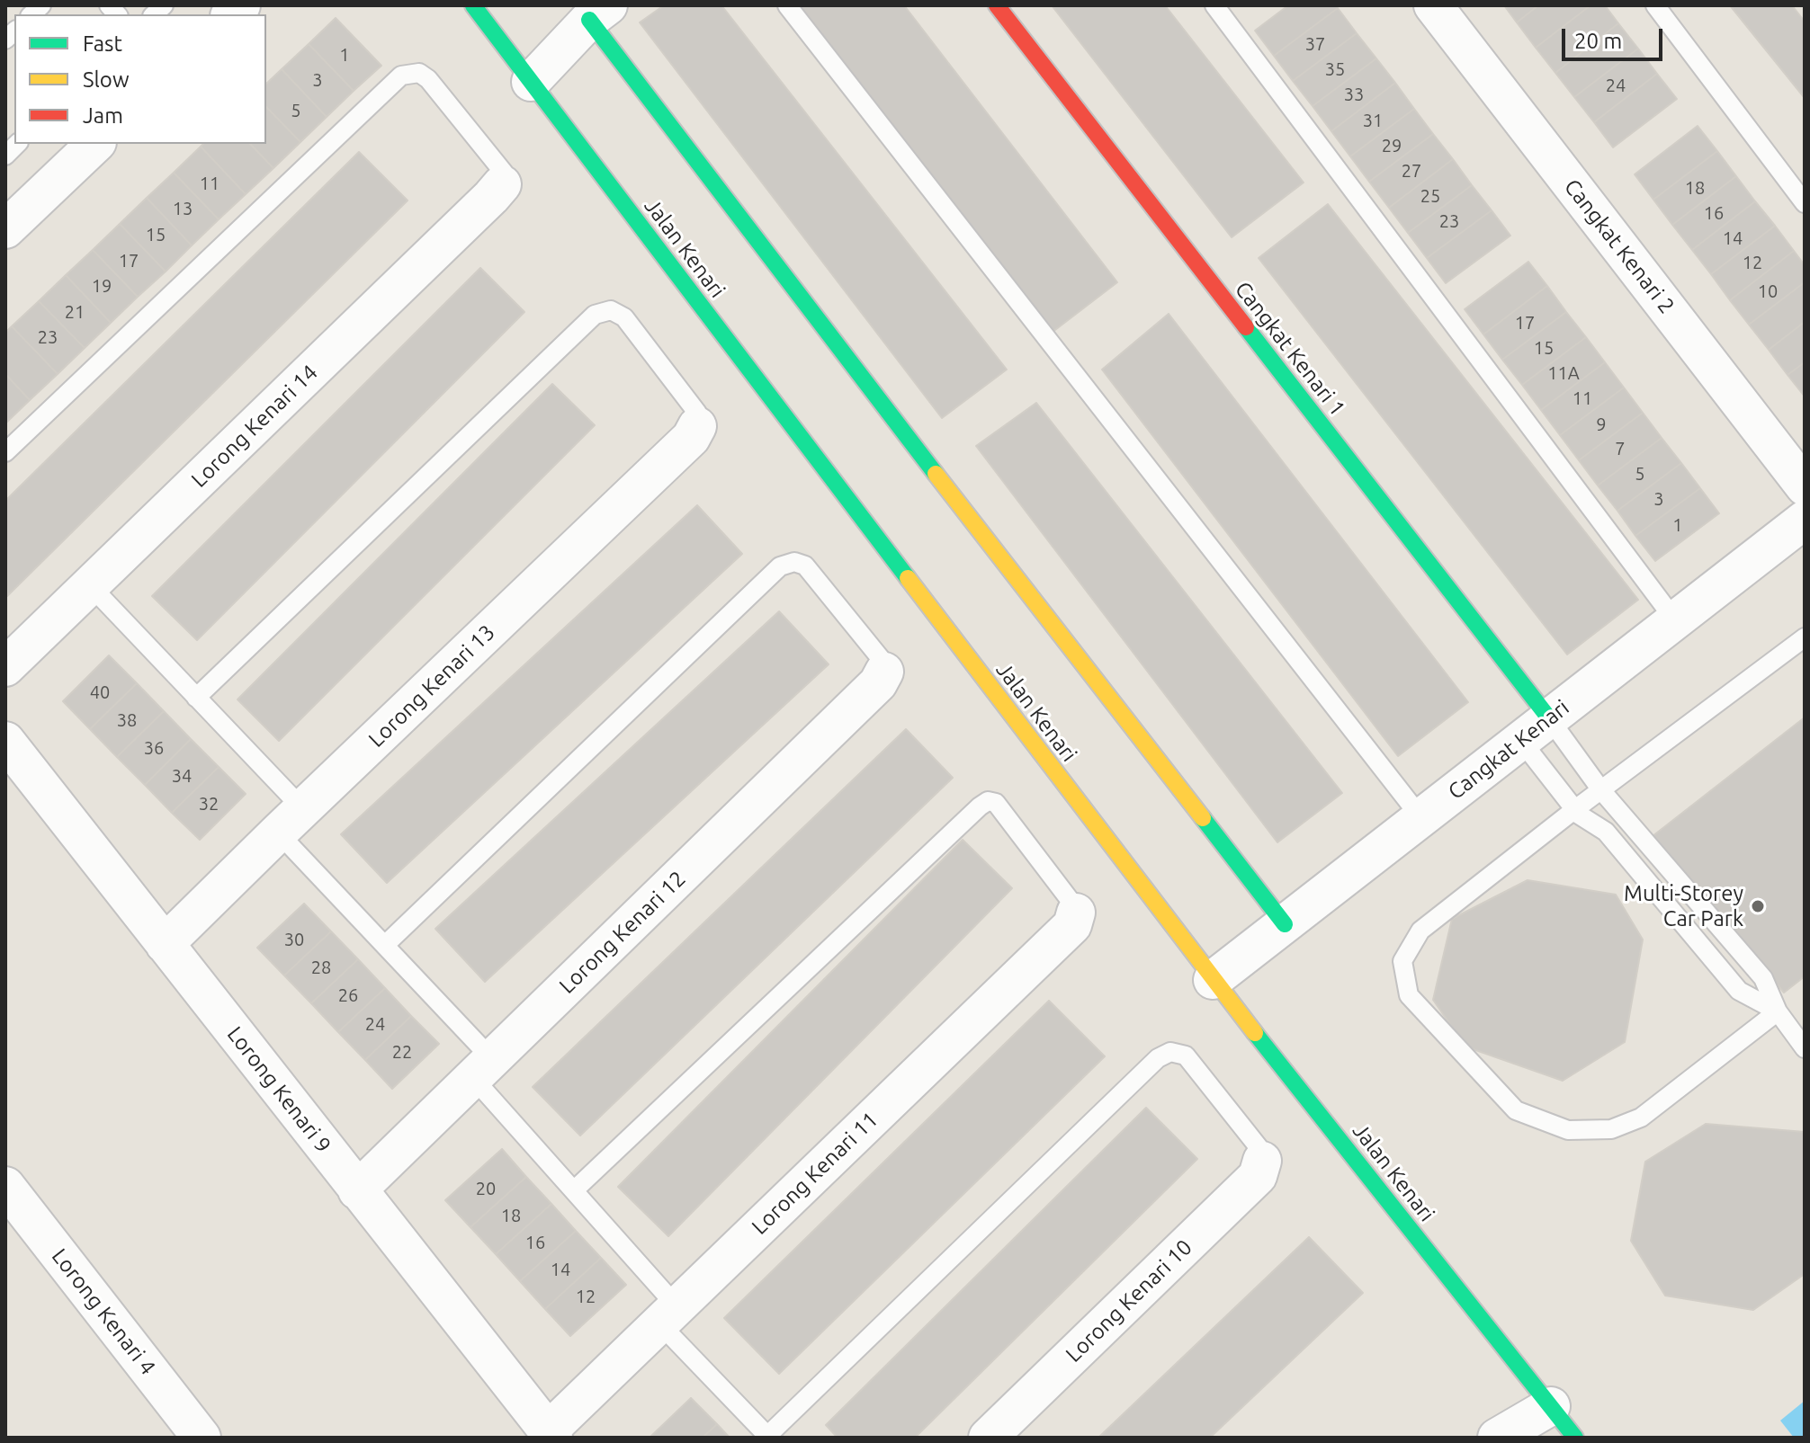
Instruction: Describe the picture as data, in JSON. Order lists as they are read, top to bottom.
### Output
{
  "streets": {
    "street": [
      "Cangkat Kenari 2",
      "Jalan Kenari",
      "Cangkat Kenari 1",
      "Lorong Kenari 14",
      "Lorong Kenari 13",
      "Cangkat Kenari",
      "Lorong Kenari 12",
      "Lorong Kenari 9",
      "Lorong Kenari 11",
      "Lorong Kenari 10",
      "Lorong Kenari 4"
    ]
  },
  "crossings": [
    ["Jalan Kenari", "Cangkat Kenari"],
    ["Cangkat Kenari 1", "Cangkat Kenari"],
    ["Lorong Kenari 13", "Lorong Kenari 9"],
    ["Lorong Kenari 12", "Lorong Kenari 9"],
    ["Lorong Kenari 9", "Lorong Kenari 11"]
  ],
  "places": ["Multi-Storey Car Park"],
  "house_numbers": [
    "37",
    "1",
    "35",
    "3",
    "24",
    "33",
    "5",
    "31",
    "29",
    "27",
    "11",
    "18",
    "25",
    "13",
    "16",
    "23",
    "15",
    "14",
    "17",
    "12",
    "19",
    "10",
    "21",
    "17",
    "23",
    "15",
    "11A",
    "11",
    "9",
    "7",
    "5",
    "3",
    "1",
    "40",
    "38",
    "36",
    "34",
    "32",
    "30",
    "28",
    "26",
    "24",
    "22",
    "20",
    "18",
    "16",
    "14",
    "12"
  ],
  "legend": ["Fast", "Slow", "Jam"],
  "scale_bar": "20 m"
}
